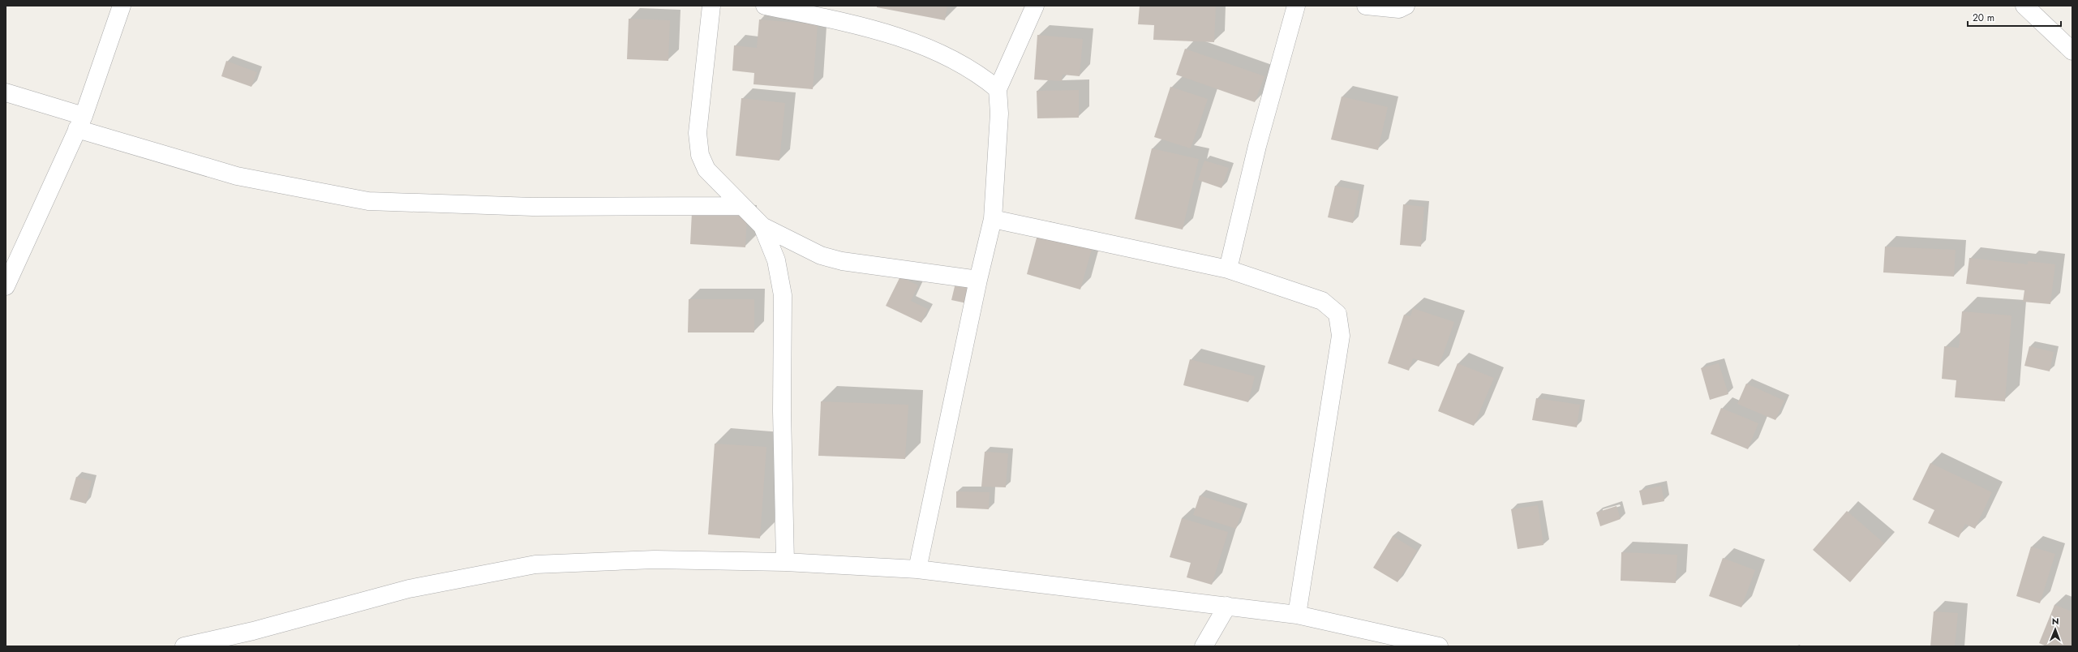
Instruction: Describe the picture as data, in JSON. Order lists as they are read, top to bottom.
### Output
{
  "scale_bar": "20 m",
  "north": "top"
}
